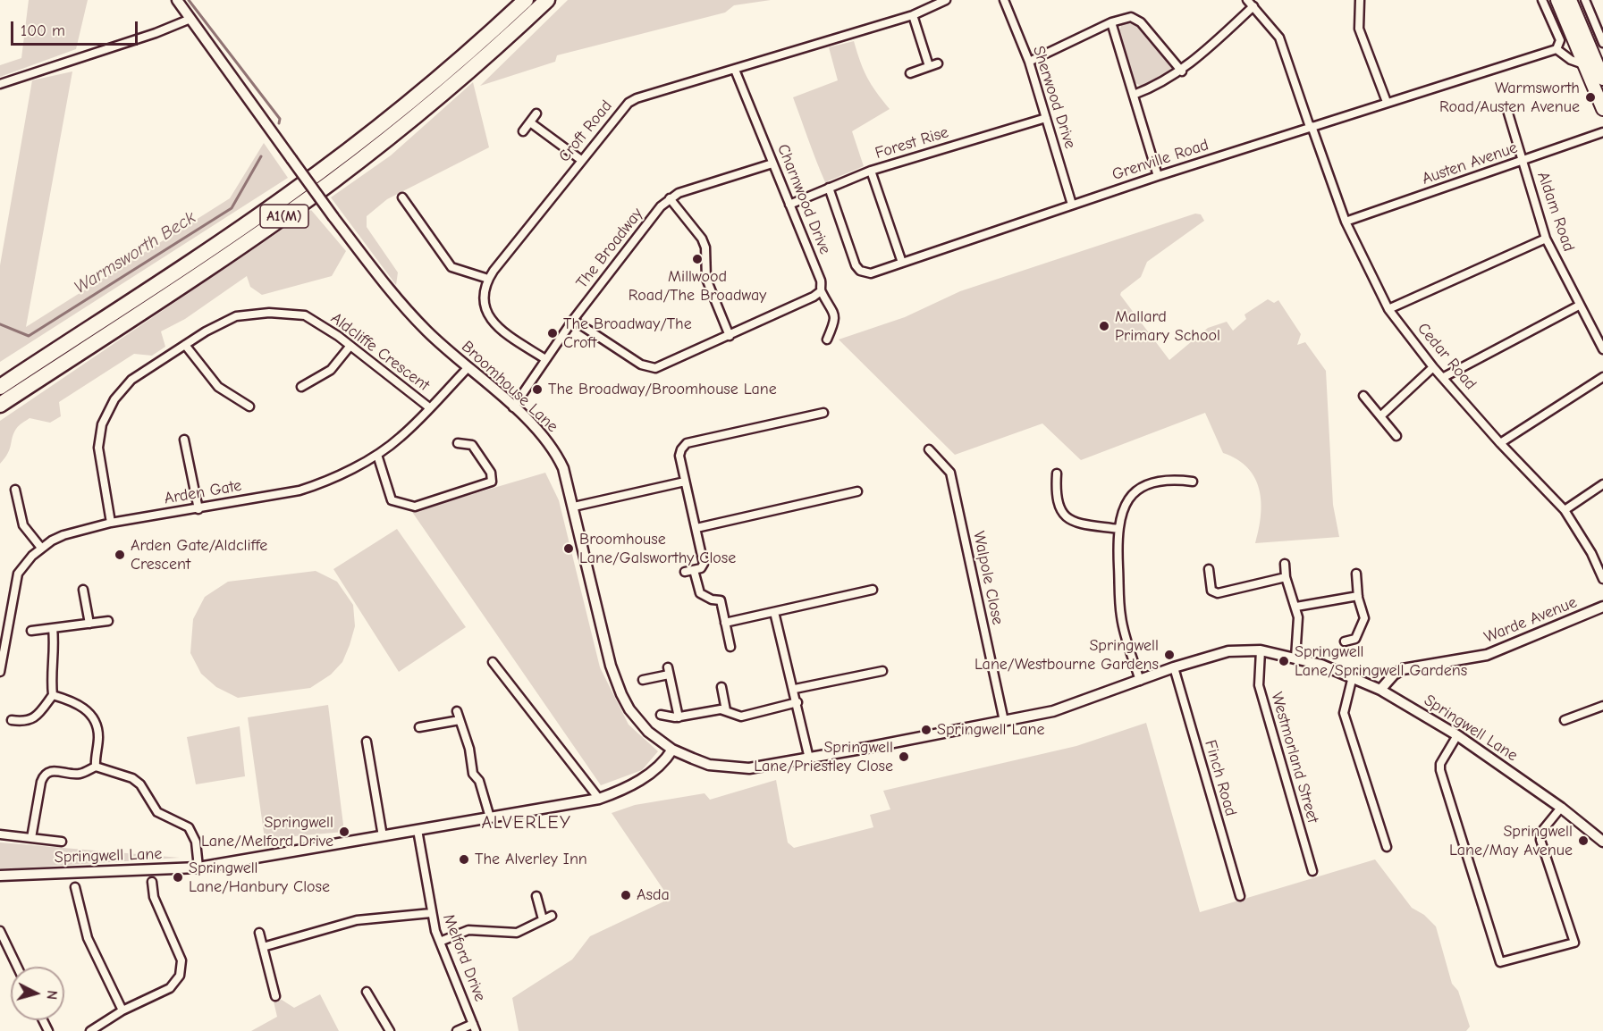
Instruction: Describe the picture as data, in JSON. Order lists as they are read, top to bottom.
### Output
{
  "streets": {
    "highway": ["A1(M)"],
    "street": [
      "Sherwood Drive",
      "Croft Road",
      "Forest Rise",
      "Grenville Road",
      "Austen Avenue",
      "Charnwood Drive",
      "Aldam Road",
      "The Broadway",
      "Aldcliffe Crescent",
      "Cedar Road",
      "Broomhouse Lane",
      "Arden Gate",
      "Walpole Close",
      "Warde Avenue",
      "Springwell Lane",
      "Westmorland Street",
      "Finch Road",
      "Melford Drive"
    ]
  },
  "crossings": [
    ["Sherwood Drive", "Forest Rise"],
    ["Sherwood Drive", "Grenville Road"],
    ["Croft Road", "Charnwood Drive"],
    ["Forest Rise", "Grenville Road"],
    ["Forest Rise", "Charnwood Drive"],
    ["Grenville Road", "Cedar Road"],
    ["Austen Avenue", "Aldam Road"],
    ["Austen Avenue", "Cedar Road"],
    ["Charnwood Drive", "The Broadway"],
    ["The Broadway", "Broomhouse Lane"],
    ["Aldcliffe Crescent", "Arden Gate"],
    ["Broomhouse Lane", "Arden Gate"],
    ["Broomhouse Lane", "Springwell Lane"],
    ["Walpole Close", "Springwell Lane"],
    ["Warde Avenue", "Springwell Lane"],
    ["Springwell Lane", "Westmorland Street"],
    ["Springwell Lane", "Finch Road"],
    ["Springwell Lane", "Melford Drive"]
  ],
  "districts": ["ALVERLEY"],
  "water": ["Warmsworth Beck"],
  "places": [
    "Warmsworth Road/Austen Avenue",
    "Millwood Road/The Broadway",
    "Mallard Primary School",
    "The Broadway/The Croft",
    "The Broadway/Broomhouse Lane",
    "Broomhouse Lane/Galsworthy Close",
    "Arden Gate/Aldcliffe Crescent",
    "Springwell Lane/Westbourne Gardens",
    "Springwell Lane/Springwell Gardens",
    "Springwell Lane",
    "Springwell Lane/Priestley Close",
    "Springwell Lane/Melford Drive",
    "Springwell Lane/May Avenue",
    "The Alverley Inn",
    "Springwell Lane/Hanbury Close",
    "Asda"
  ],
  "scale_bar": "100 m",
  "north": "right"
}
